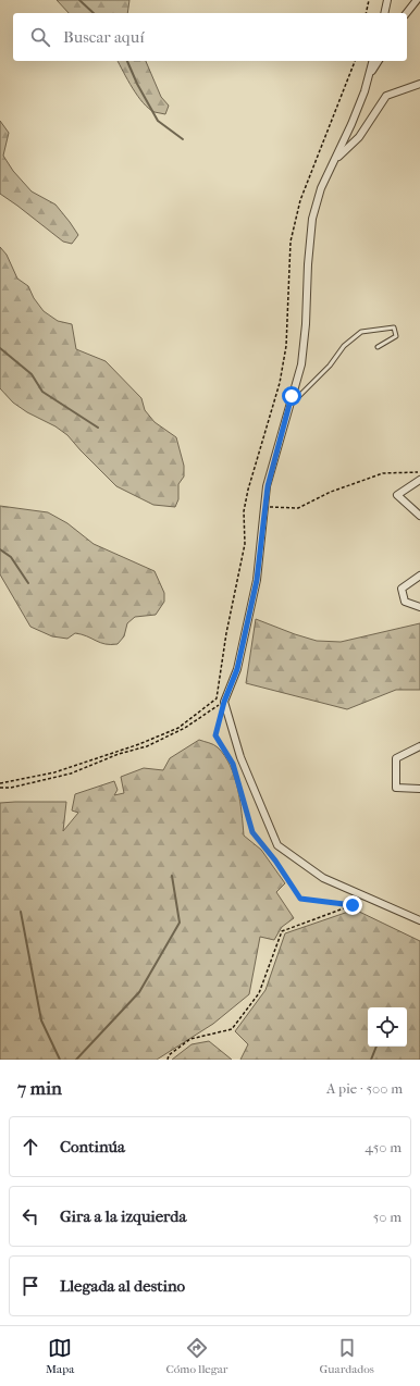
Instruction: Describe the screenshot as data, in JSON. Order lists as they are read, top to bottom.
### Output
{
  "page": {
    "search": "Buscar aquí",
    "heading": ["7 min", "A pie · 500 m"],
    "list": [
      ["Continúa", "450 m"],
      ["Gira a la izquierda", "50 m"],
      "Llegada al destino"
    ],
    "nav": ["Mapa", "Cómo llegar", "Guardados"]
  }
}
